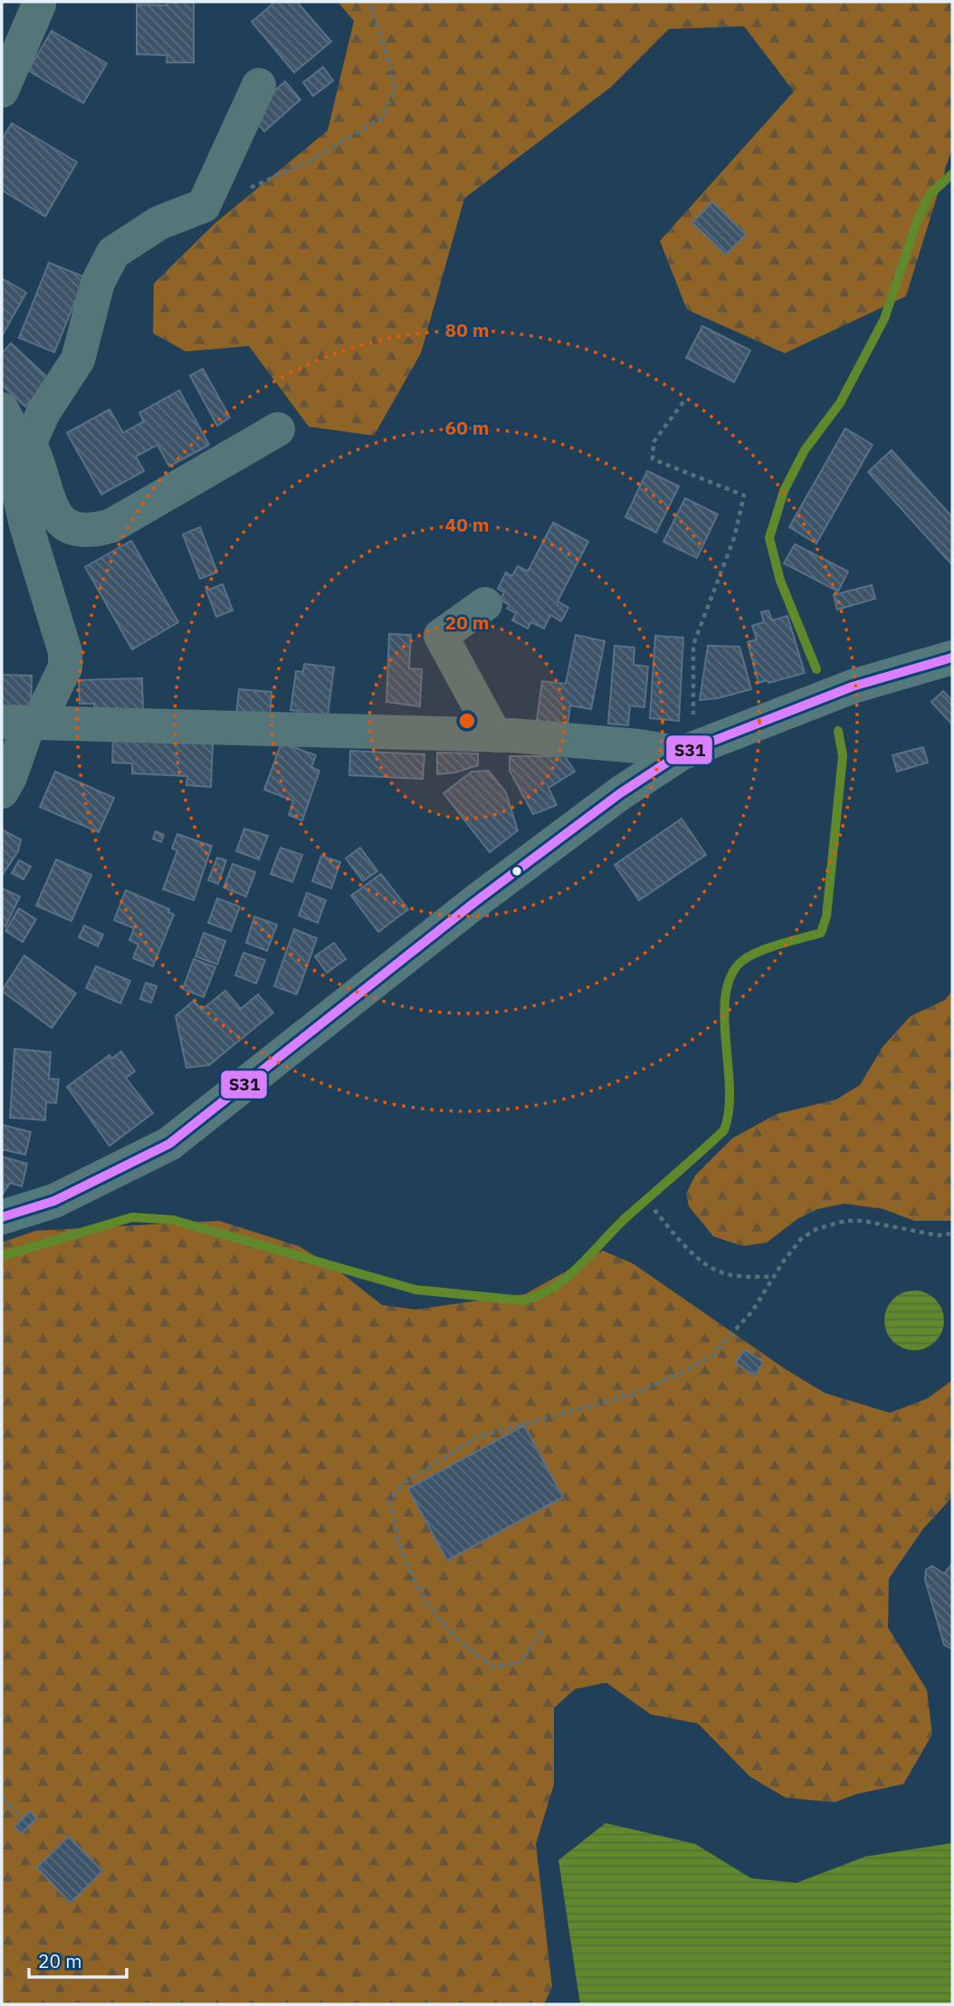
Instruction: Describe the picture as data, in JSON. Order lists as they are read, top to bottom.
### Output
{
  "lines": ["transit line S31"],
  "scale_bar": "20 m",
  "rings": [
    "80 m",
    "60 m",
    "40 m",
    "20 m"
  ]
}
